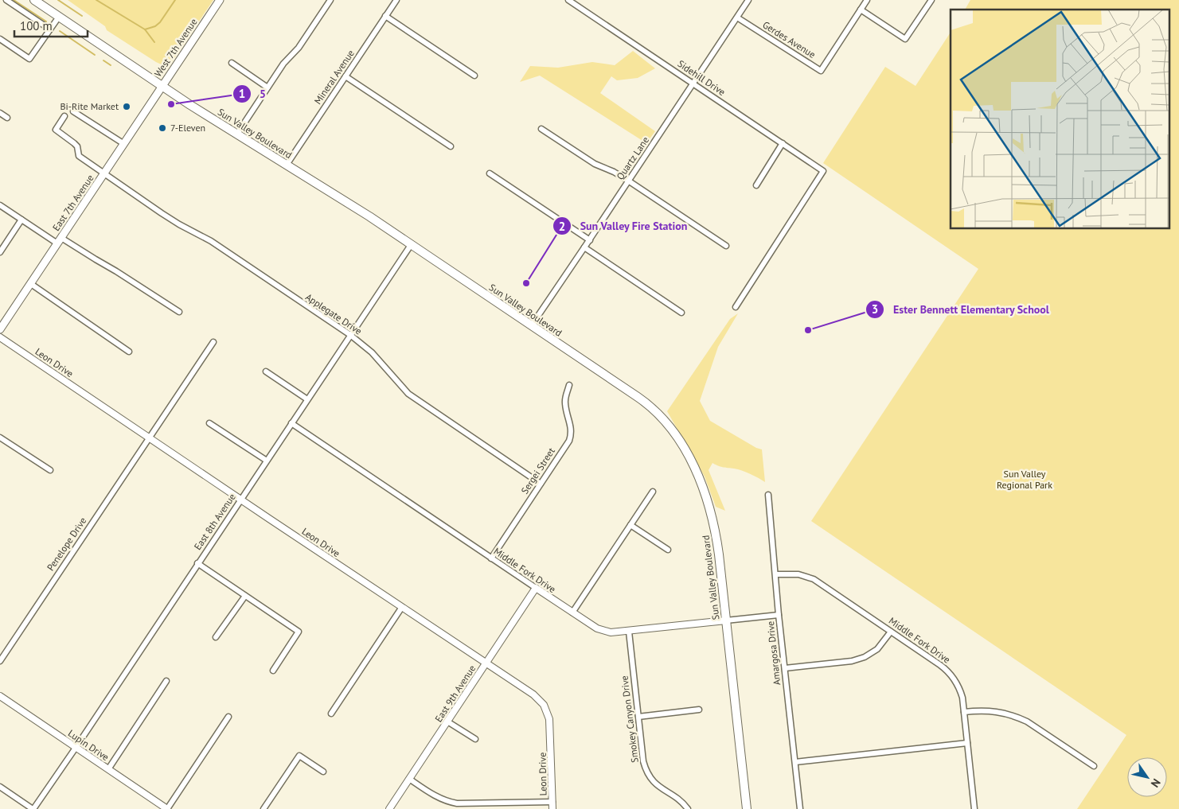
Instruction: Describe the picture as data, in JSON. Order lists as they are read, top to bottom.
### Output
{
  "streets": {
    "main road": ["West 7th Avenue", "Sun Valley Boulevard", "East 7th Avenue"],
    "street": [
      "Gerdes Avenue",
      "Mineral Avenue",
      "Sidehill Drive",
      "Quartz Lane",
      "Applegate Drive",
      "Leon Drive",
      "Sergei Street",
      "East 8th Avenue",
      "Penelope Drive",
      "Middle Fork Drive",
      "Amargosa Drive",
      "East 9th Avenue",
      "Smokey Canyon Drive",
      "Lupin Drive"
    ]
  },
  "crossings": [
    ["Gerdes Avenue", "Quartz Lane"],
    ["West 7th Avenue", "Sun Valley Boulevard"],
    ["West 7th Avenue", "East 7th Avenue"],
    ["Mineral Avenue", "Sun Valley Boulevard"],
    ["Sidehill Drive", "Quartz Lane"],
    ["Sun Valley Boulevard", "Quartz Lane"],
    ["Sun Valley Boulevard", "East 7th Avenue"],
    ["Sun Valley Boulevard", "East 8th Avenue"],
    ["Sun Valley Boulevard", "Middle Fork Drive"],
    ["East 7th Avenue", "Applegate Drive"],
    ["Applegate Drive", "Sergei Street"],
    ["Applegate Drive", "East 8th Avenue"],
    ["Leon Drive", "East 8th Avenue"],
    ["Leon Drive", "Penelope Drive"],
    ["Leon Drive", "East 9th Avenue"],
    ["Sergei Street", "Middle Fork Drive"],
    ["East 8th Avenue", "Middle Fork Drive"],
    ["East 8th Avenue", "Lupin Drive"],
    ["Middle Fork Drive", "Amargosa Drive"],
    ["Middle Fork Drive", "East 9th Avenue"],
    ["Middle Fork Drive", "Smokey Canyon Drive"]
  ],
  "parks": ["Sun Valley Regional Park"],
  "places": [
    "5",
    "Bi-Rite Market",
    "7-Eleven",
    "Sun Valley Fire Station",
    "Ester Bennett Elementary School"
  ],
  "scale_bar": "100 m",
  "north": "bottom right"
}
